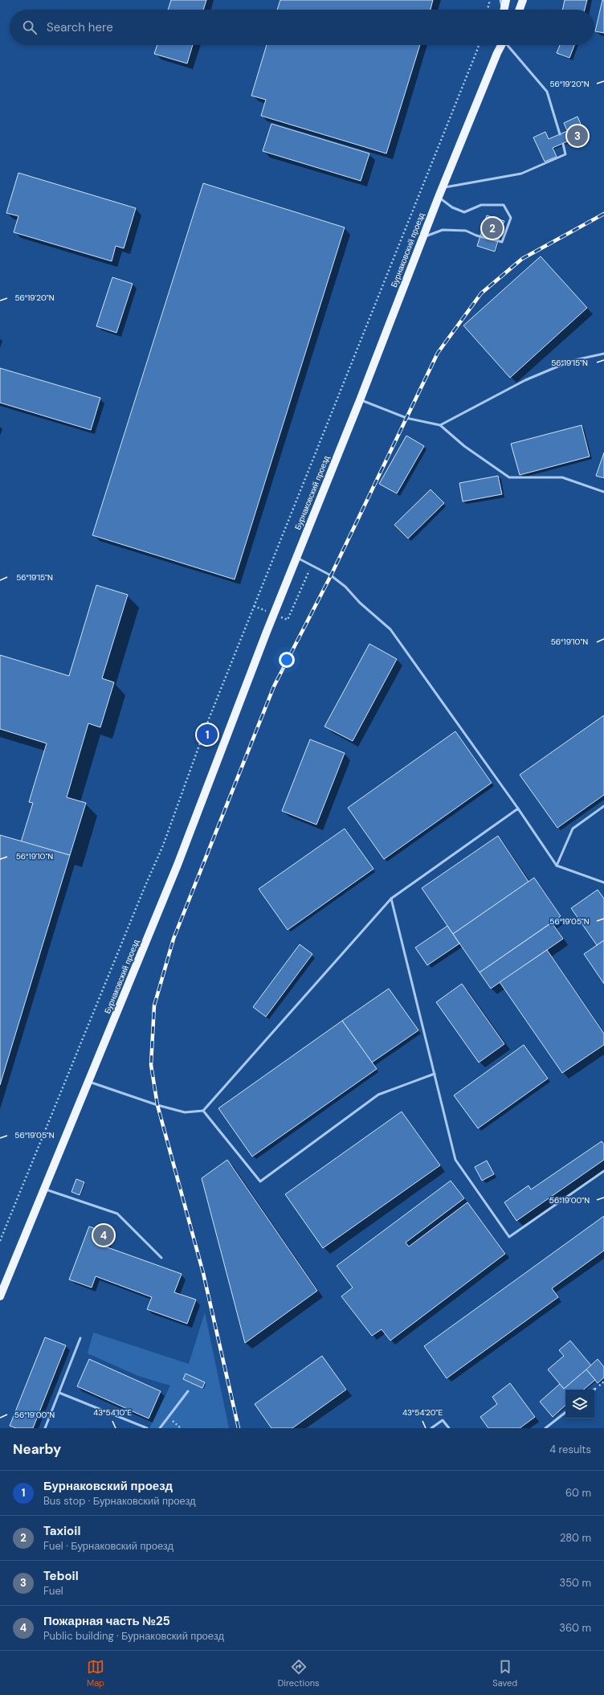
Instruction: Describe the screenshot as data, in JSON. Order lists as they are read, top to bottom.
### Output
{
  "streets": {
    "main road": ["Бурнаковский проезд"]
  },
  "page": {
    "search": "Search here",
    "pins": [
      "3",
      "2",
      "1",
      "4"
    ],
    "heading": ["Nearby", "4 results"],
    "list": [
      {
        "mark": "1",
        "name": "Бурнаковский проезд",
        "note": "Bus stop · Бурнаковский проезд",
        "value": "60 m"
      },
      {
        "mark": "2",
        "name": "Taxioil",
        "note": "Fuel · Бурнаковский проезд",
        "value": "280 m"
      },
      {
        "mark": "3",
        "name": "Teboil",
        "note": "Fuel",
        "value": "350 m"
      },
      {
        "mark": "4",
        "name": "Пожарная часть №25",
        "note": "Public building · Бурнаковский проезд",
        "value": "360 m"
      }
    ],
    "nav": ["Map", "Directions", "Saved"]
  },
  "coordinates": [
    "56°19'20\"N",
    "56°19'15\"N",
    "56°19'10\"N",
    "56°19'05\"N",
    "56°19'00\"N",
    "43°54'10\"E",
    "43°54'20\"E"
  ]
}
